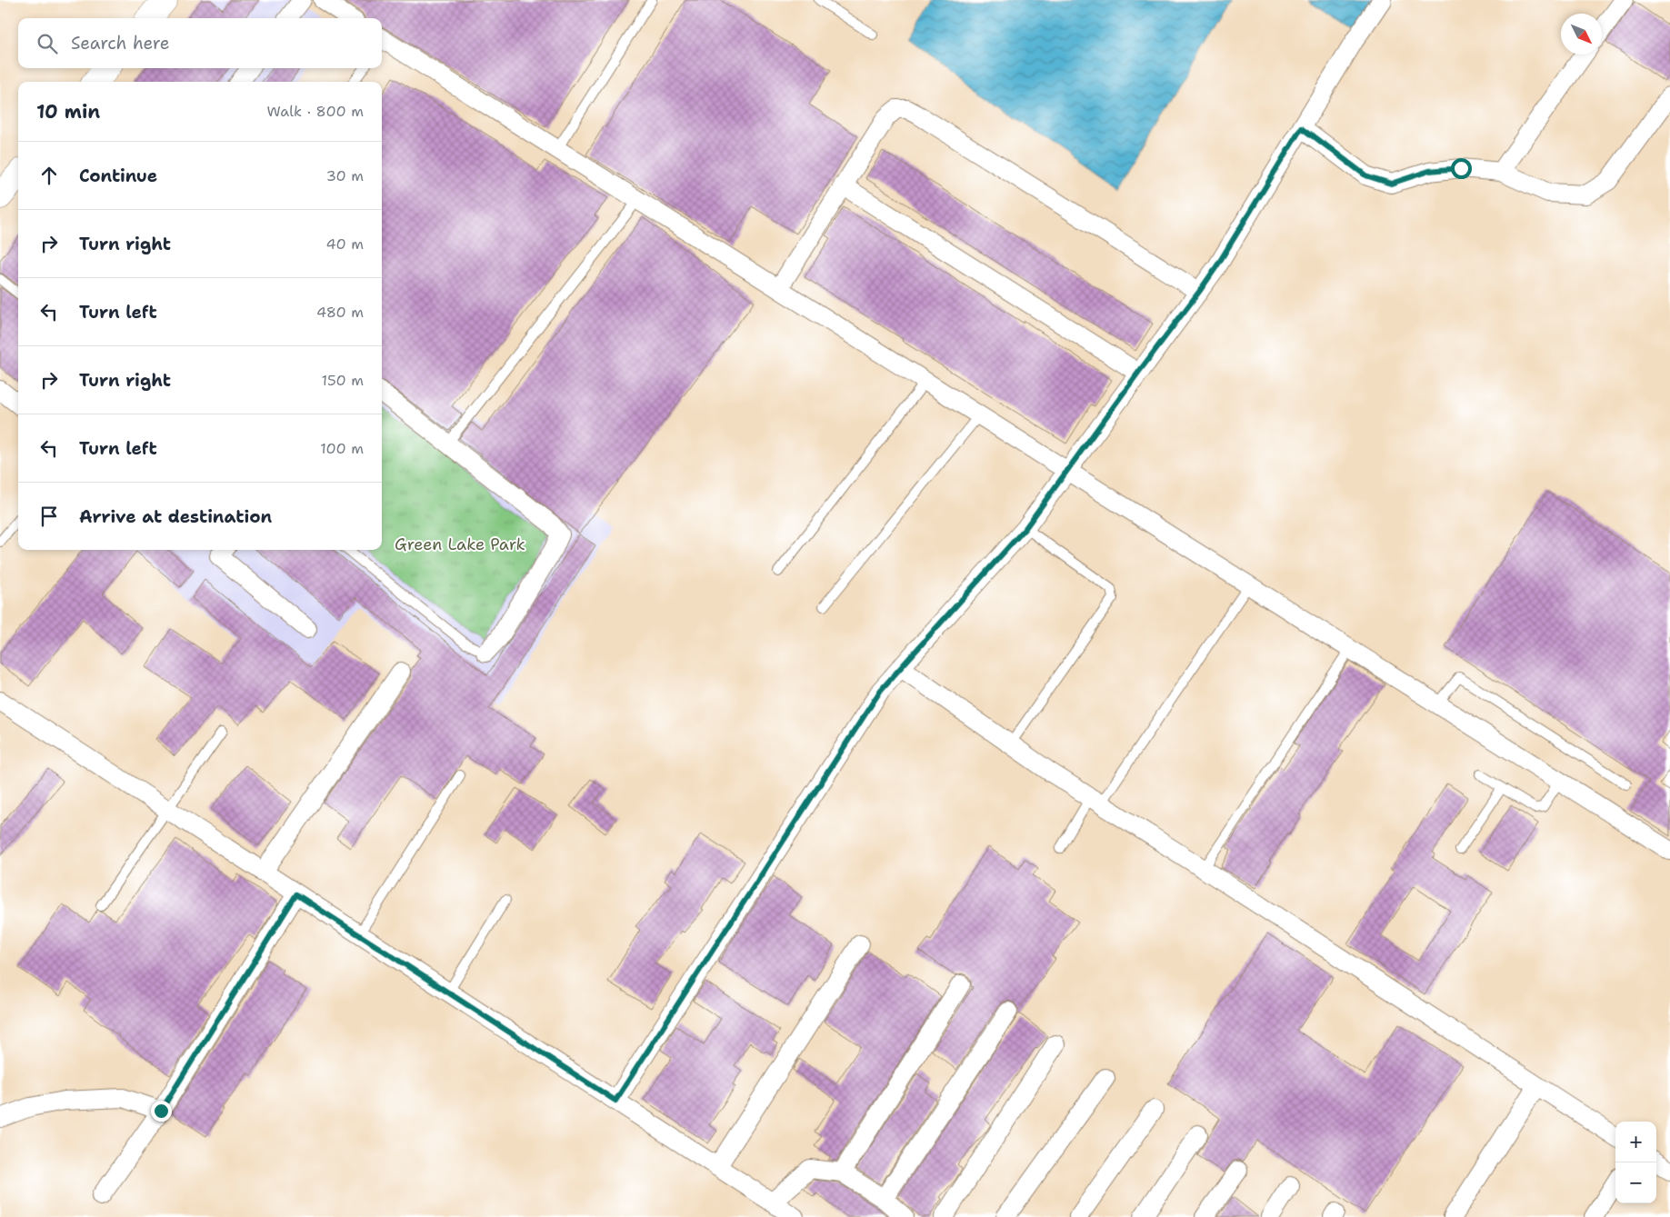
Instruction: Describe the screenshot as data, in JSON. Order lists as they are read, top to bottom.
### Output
{
  "parks": ["Green Lake Park"],
  "north": "bottom right",
  "page": {
    "search": "Search here",
    "heading": ["10 min", "Walk · 800 m"],
    "list": [
      ["Continue", "30 m"],
      ["Turn right", "40 m"],
      ["Turn left", "480 m"],
      ["Turn right", "150 m"],
      ["Turn left", "100 m"],
      "Arrive at destination"
    ],
    "map_buttons": ["+", "−"]
  }
}
